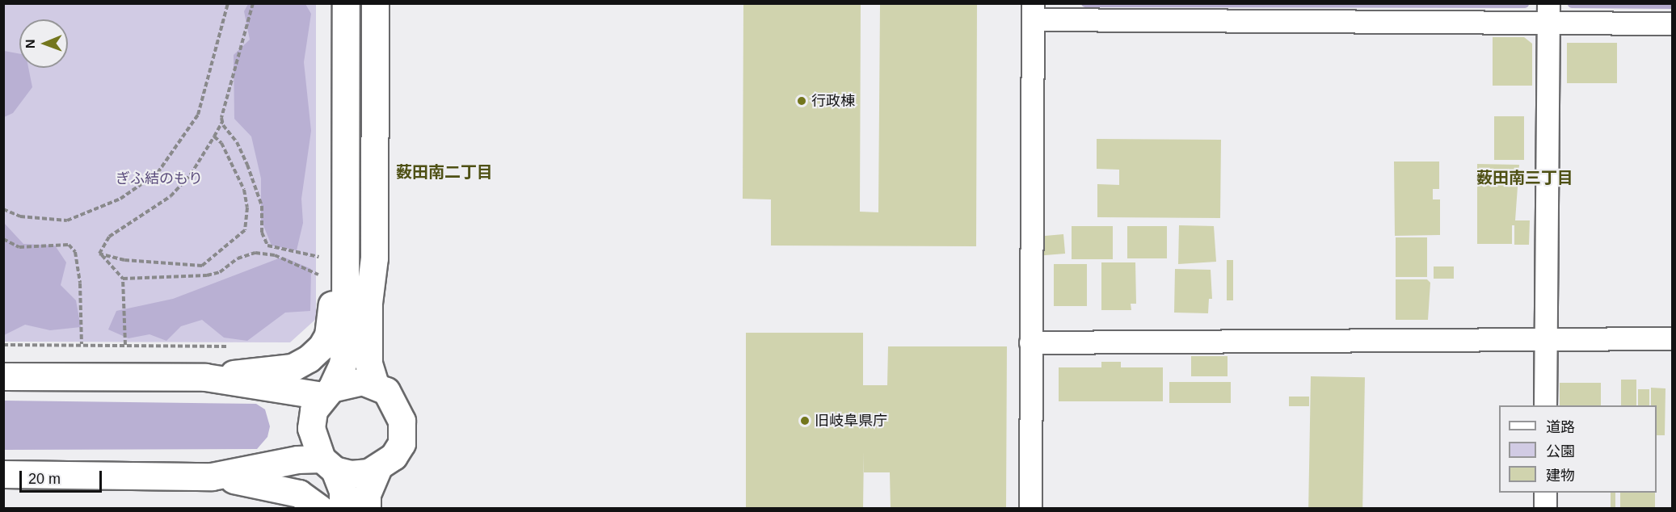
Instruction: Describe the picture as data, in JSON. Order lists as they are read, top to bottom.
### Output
{
  "districts": ["薮田南二丁目", "薮田南三丁目"],
  "parks": ["ぎふ結のもり"],
  "places": ["行政棟", "旧岐阜県庁"],
  "legend": ["道路", "公園", "建物"],
  "scale_bar": "20 m",
  "north": "left"
}
